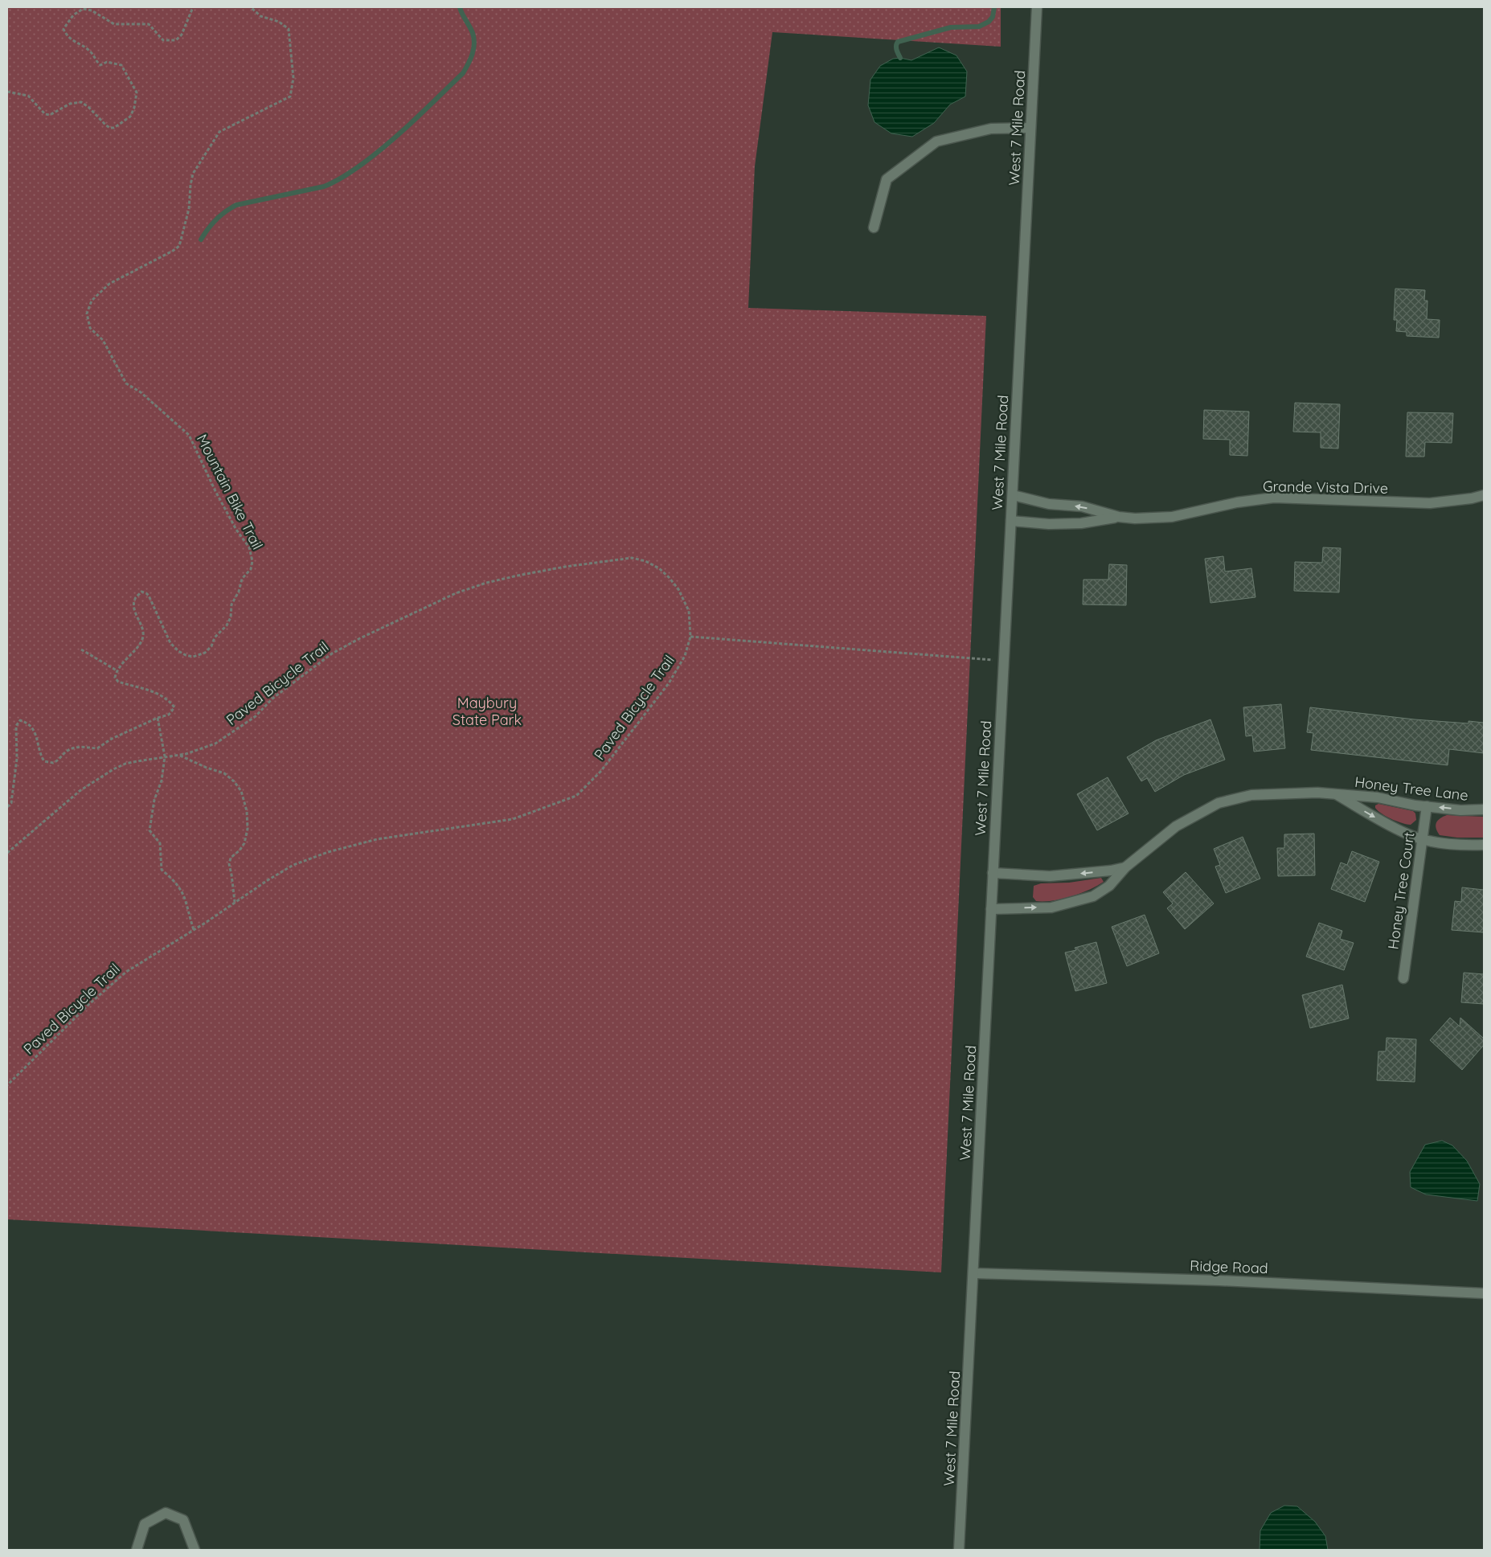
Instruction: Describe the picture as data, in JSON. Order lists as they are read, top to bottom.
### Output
{
  "streets": {
    "street": [
      "West 7 Mile Road",
      "Grande Vista Drive",
      "Honey Tree Lane",
      "Honey Tree Court",
      "Ridge Road"
    ],
    "path": ["Mountain Bike Trail", "Paved Bicycle Trail"]
  },
  "crossings": [
    ["West 7 Mile Road", "Grande Vista Drive"],
    ["West 7 Mile Road", "Honey Tree Lane"],
    ["West 7 Mile Road", "Ridge Road"],
    ["Honey Tree Lane", "Honey Tree Court"]
  ],
  "parks": ["Maybury State Park"]
}
